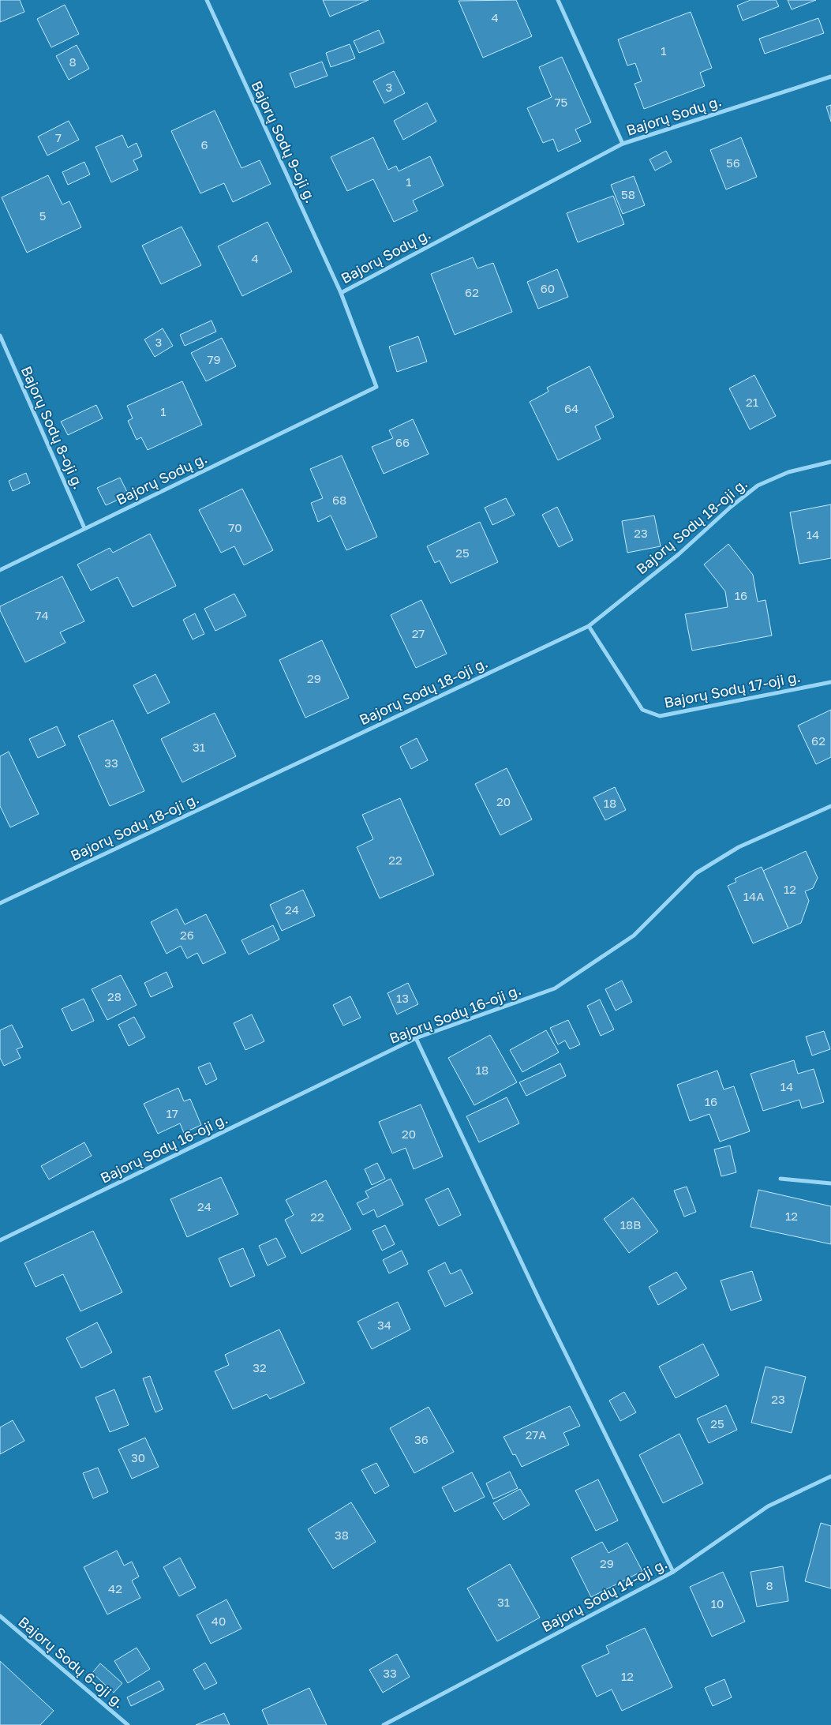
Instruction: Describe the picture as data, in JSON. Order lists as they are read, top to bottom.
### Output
{
  "streets": {
    "street": [
      "Bajorų Sodų g.",
      "Bajorų Sodų 9-oji g.",
      "Bajorų Sodų 8-oji g.",
      "Bajorų Sodų 18-oji g.",
      "Bajorų Sodų 17-oji g.",
      "Bajorų Sodų 16-oji g.",
      "Bajorų Sodų 14-oji g.",
      "Bajorų Sodų 6-oji g."
    ]
  },
  "crossings": [
    ["Bajorų Sodų g.", "Bajorų Sodų 9-oji g."],
    ["Bajorų Sodų g.", "Bajorų Sodų 8-oji g."],
    ["Bajorų Sodų 18-oji g.", "Bajorų Sodų 17-oji g."]
  ],
  "house_numbers": [
    "4",
    "1",
    "8",
    "3",
    "75",
    "7",
    "6",
    "56",
    "1",
    "58",
    "5",
    "4",
    "60",
    "62",
    "3",
    "79",
    "21",
    "64",
    "1",
    "66",
    "68",
    "70",
    "23",
    "14",
    "25",
    "16",
    "74",
    "27",
    "29",
    "62",
    "31",
    "33",
    "20",
    "18",
    "22",
    "12",
    "14A",
    "24",
    "26",
    "28",
    "13",
    "18",
    "14",
    "16",
    "17",
    "20",
    "24",
    "12",
    "22",
    "18B",
    "34",
    "32",
    "23",
    "25",
    "27A",
    "36",
    "30",
    "38",
    "29",
    "8",
    "42",
    "31",
    "10",
    "40",
    "33",
    "12"
  ]
}
